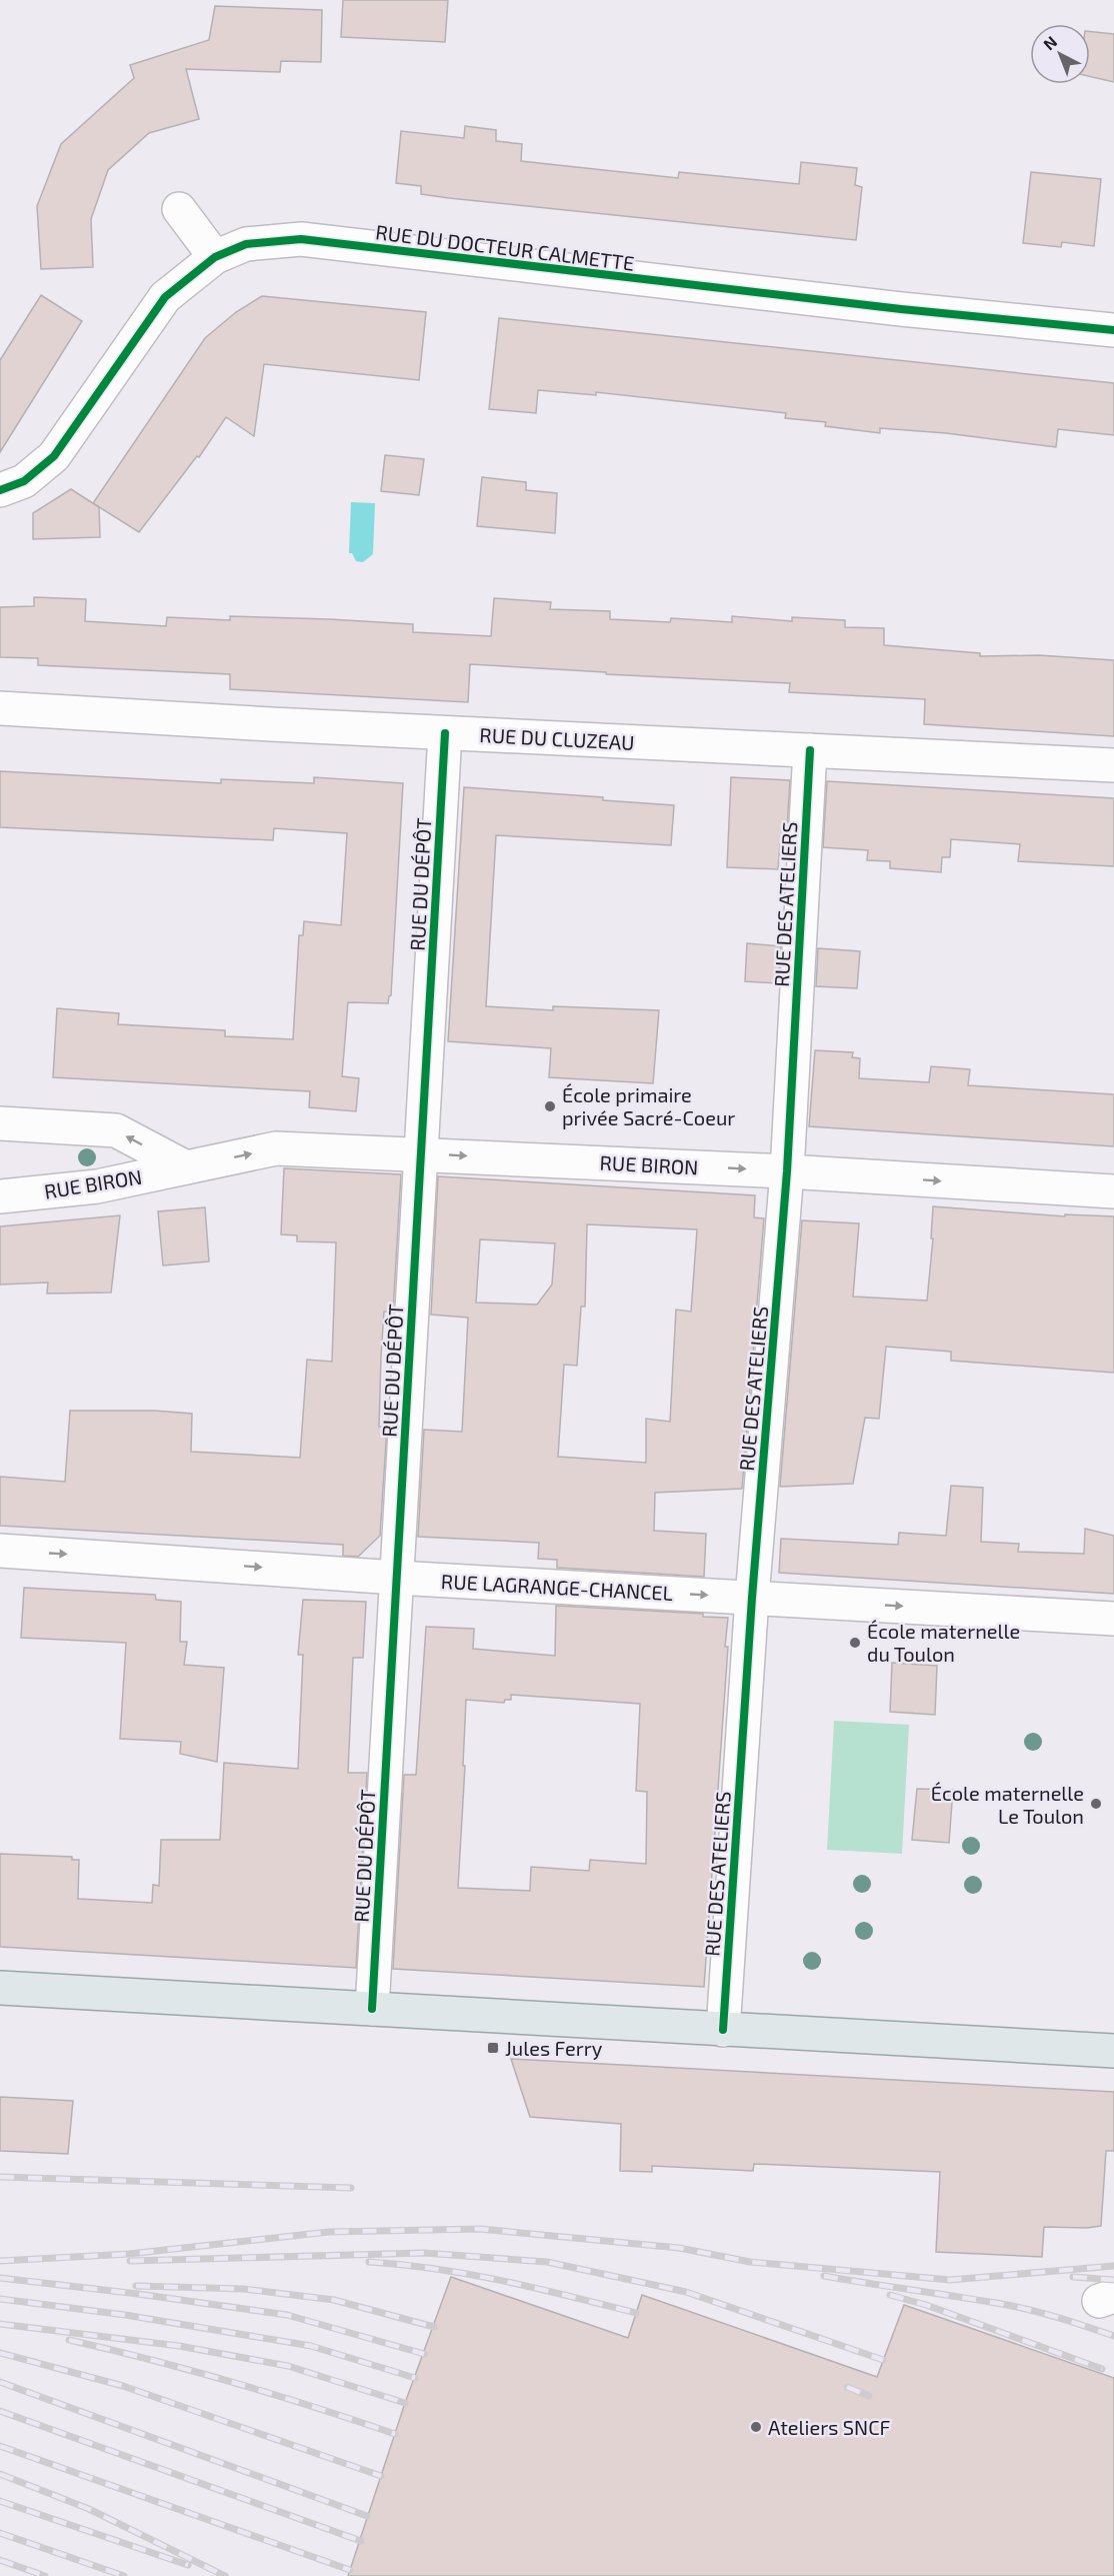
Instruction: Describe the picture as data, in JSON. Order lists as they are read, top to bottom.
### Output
{
  "streets": {
    "street": [
      "RUE DU DOCTEUR CALMETTE",
      "RUE DU CLUZEAU",
      "RUE DU DÉPÔT",
      "RUE DES ATELIERS",
      "RUE BIRON",
      "RUE LAGRANGE-CHANCEL"
    ]
  },
  "crossings": [
    ["RUE DU CLUZEAU", "RUE DU DÉPÔT"],
    ["RUE DU CLUZEAU", "RUE DES ATELIERS"],
    ["RUE DU DÉPÔT", "RUE BIRON"],
    ["RUE DU DÉPÔT", "RUE LAGRANGE-CHANCEL"],
    ["RUE DES ATELIERS", "RUE BIRON"],
    ["RUE DES ATELIERS", "RUE LAGRANGE-CHANCEL"]
  ],
  "one_way": ["RUE LAGRANGE-CHANCEL"],
  "places": {
    "other": [
      "École primaire privée Sacré-Coeur",
      "École maternelle du Toulon",
      "École maternelle Le Toulon",
      "Ateliers SNCF"
    ],
    "transit": ["Jules Ferry"]
  },
  "north": "top left"
}
